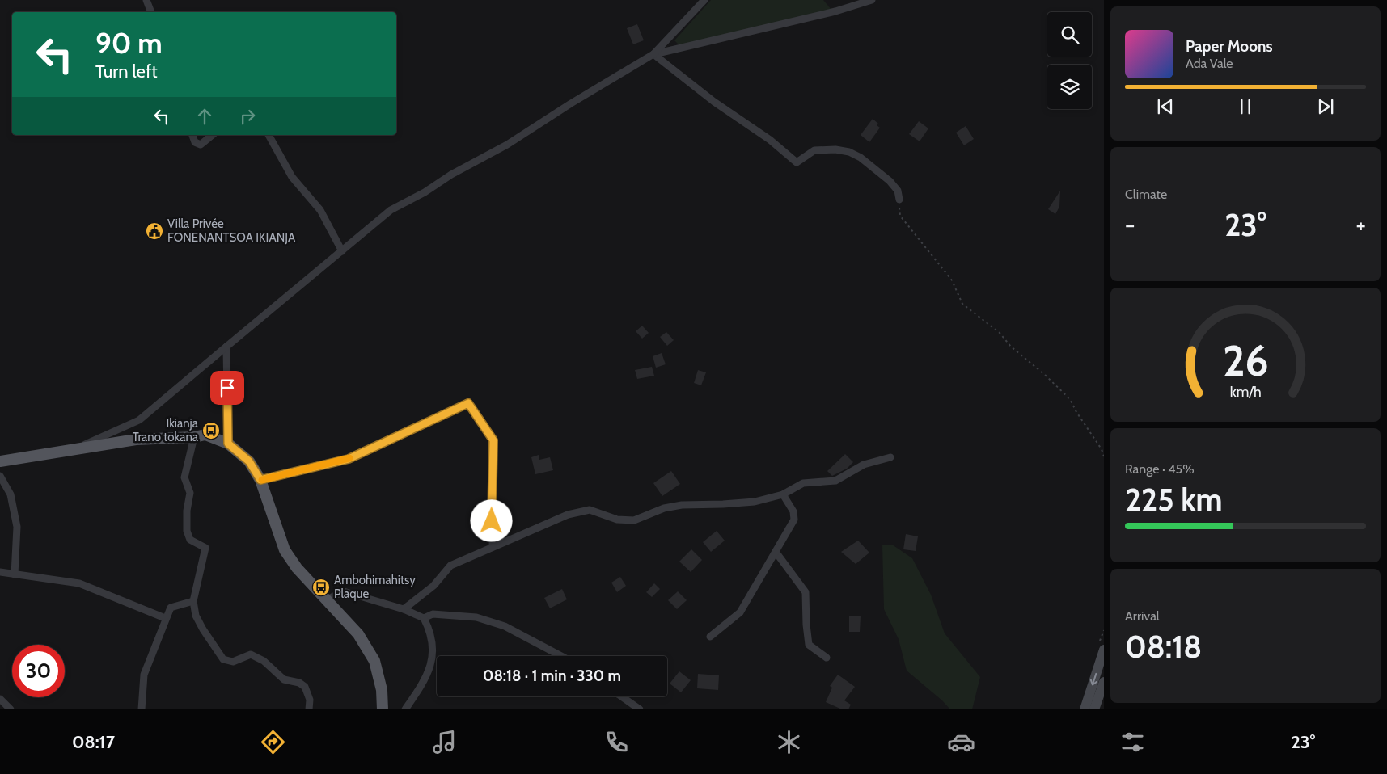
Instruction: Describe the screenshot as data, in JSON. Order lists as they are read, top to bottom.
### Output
{
  "places": {
    "public building": ["Villa Privée FONENANTSOA IKIANJA"],
    "bus stop": ["Ikianja Trano tokana", "Ambohimahitsy Plaque"]
  },
  "page": {
    "turn": ["90 m", "Turn left"],
    "song": ["Paper Moons", "Ada Vale"],
    "tile": [
      "Climate",
      ["Range · 45%", "225 km"],
      ["Arrival", "08:18"]
    ],
    "heat": ["−", "23°", "+"],
    "limit": "30",
    "trip": "08:18 · 1 min · 330 m",
    "tabs": ["08:17", "23°"],
    "gauge": ["26", "km/h"]
  }
}
